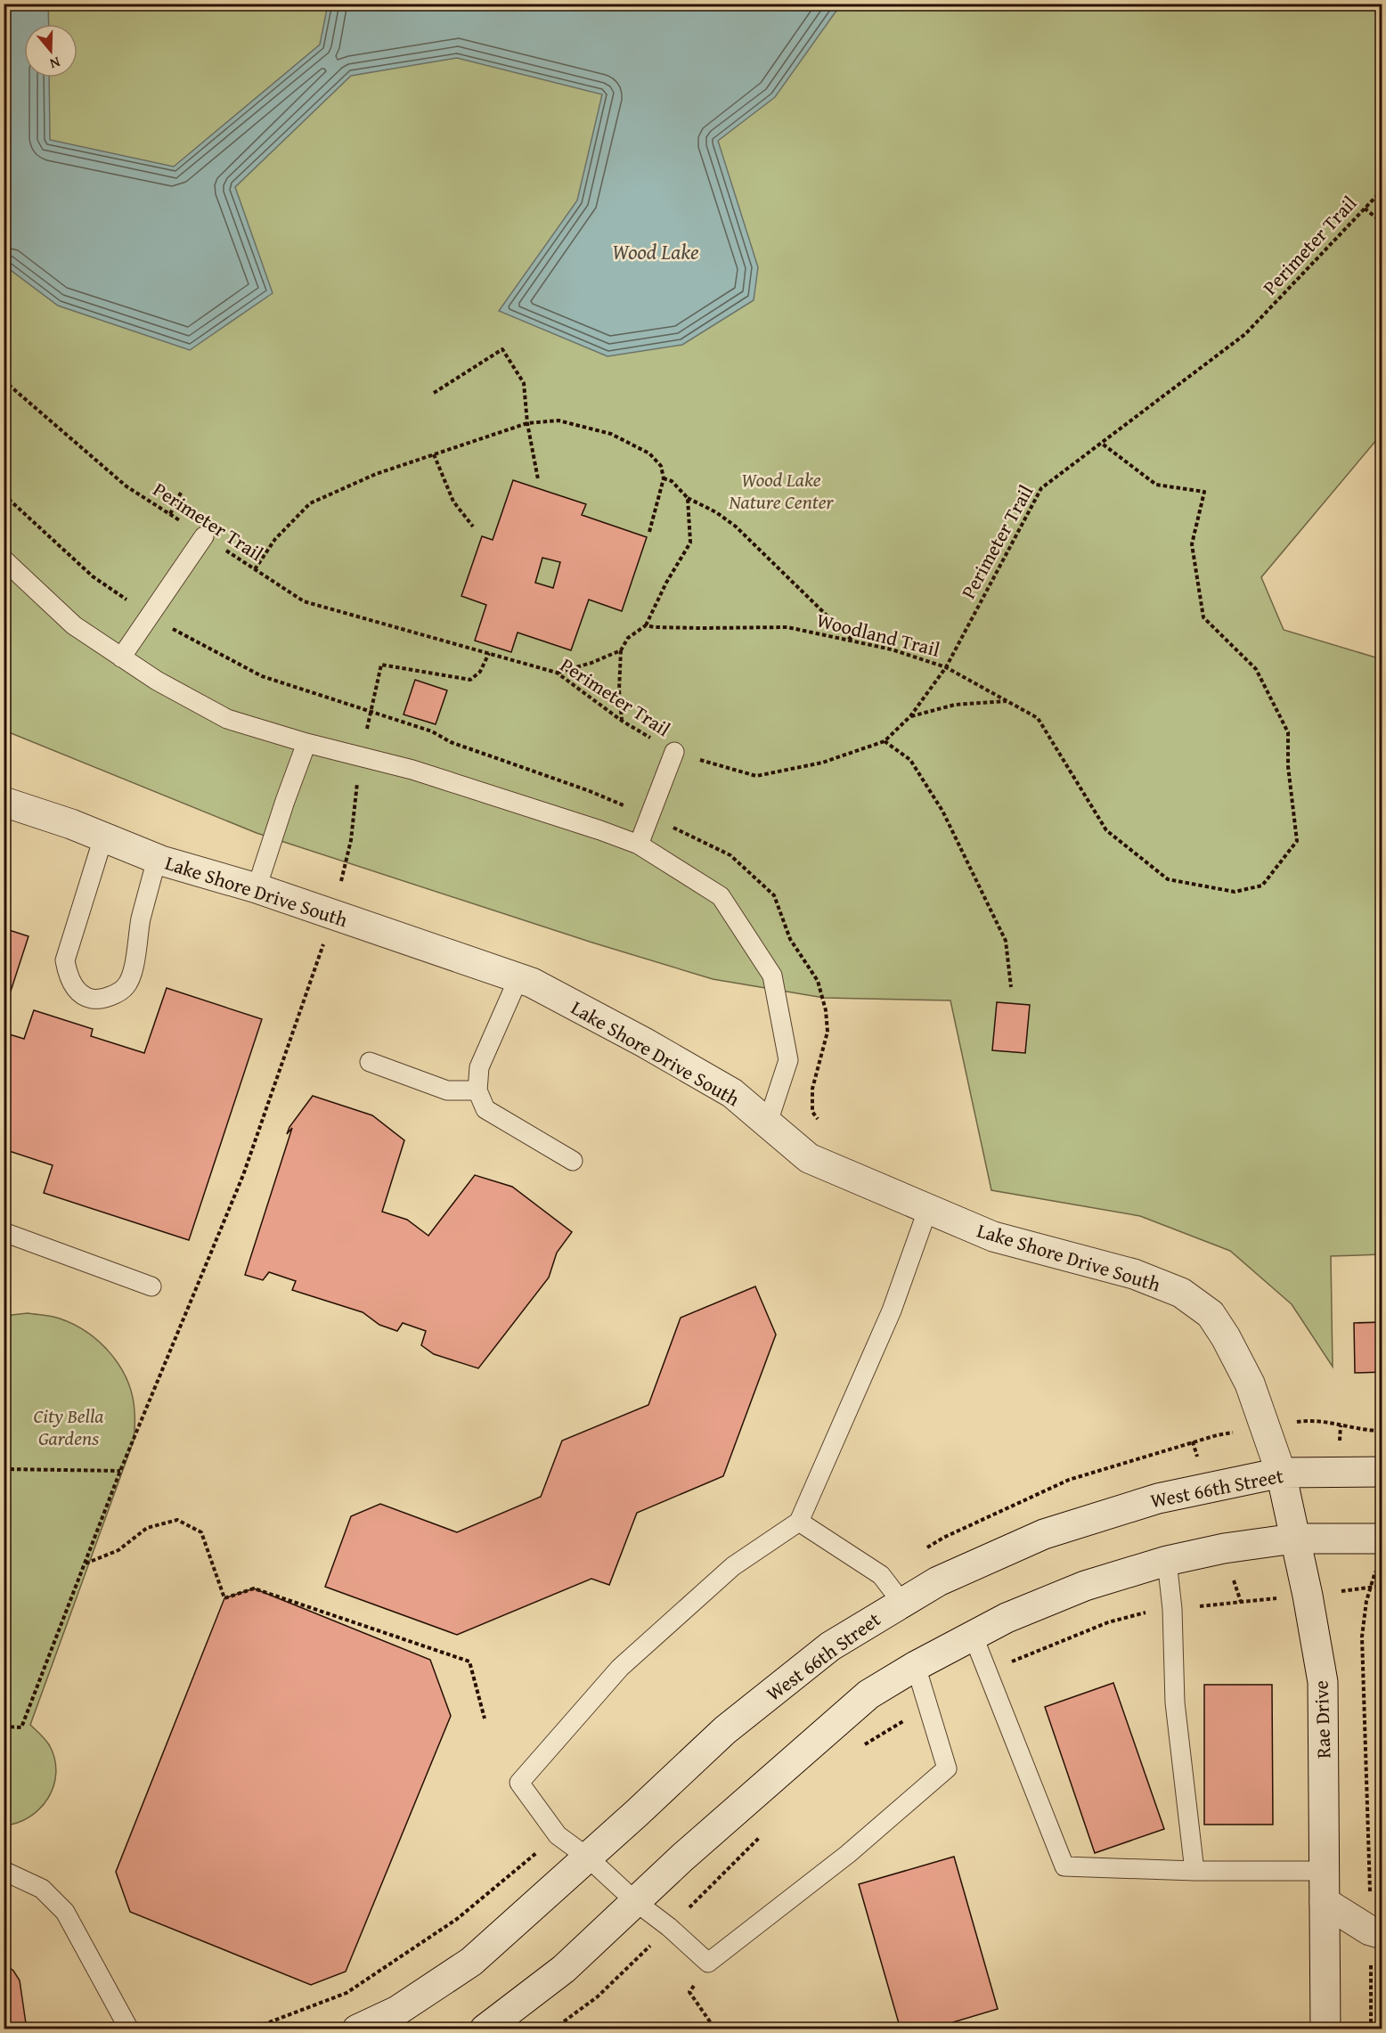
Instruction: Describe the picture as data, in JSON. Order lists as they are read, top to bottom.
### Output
{
  "streets": {
    "main road": ["Lake Shore Drive South", "West 66th Street", "Rae Drive"],
    "path": ["Perimeter Trail", "Woodland Trail"]
  },
  "crossings": [
    ["Perimeter Trail", "Woodland Trail"],
    ["Lake Shore Drive South", "West 66th Street"],
    ["Lake Shore Drive South", "Rae Drive"]
  ],
  "water": ["Wood Lake"],
  "parks": ["Wood Lake Nature Center", "City Bella Gardens"],
  "north": "bottom"
}
